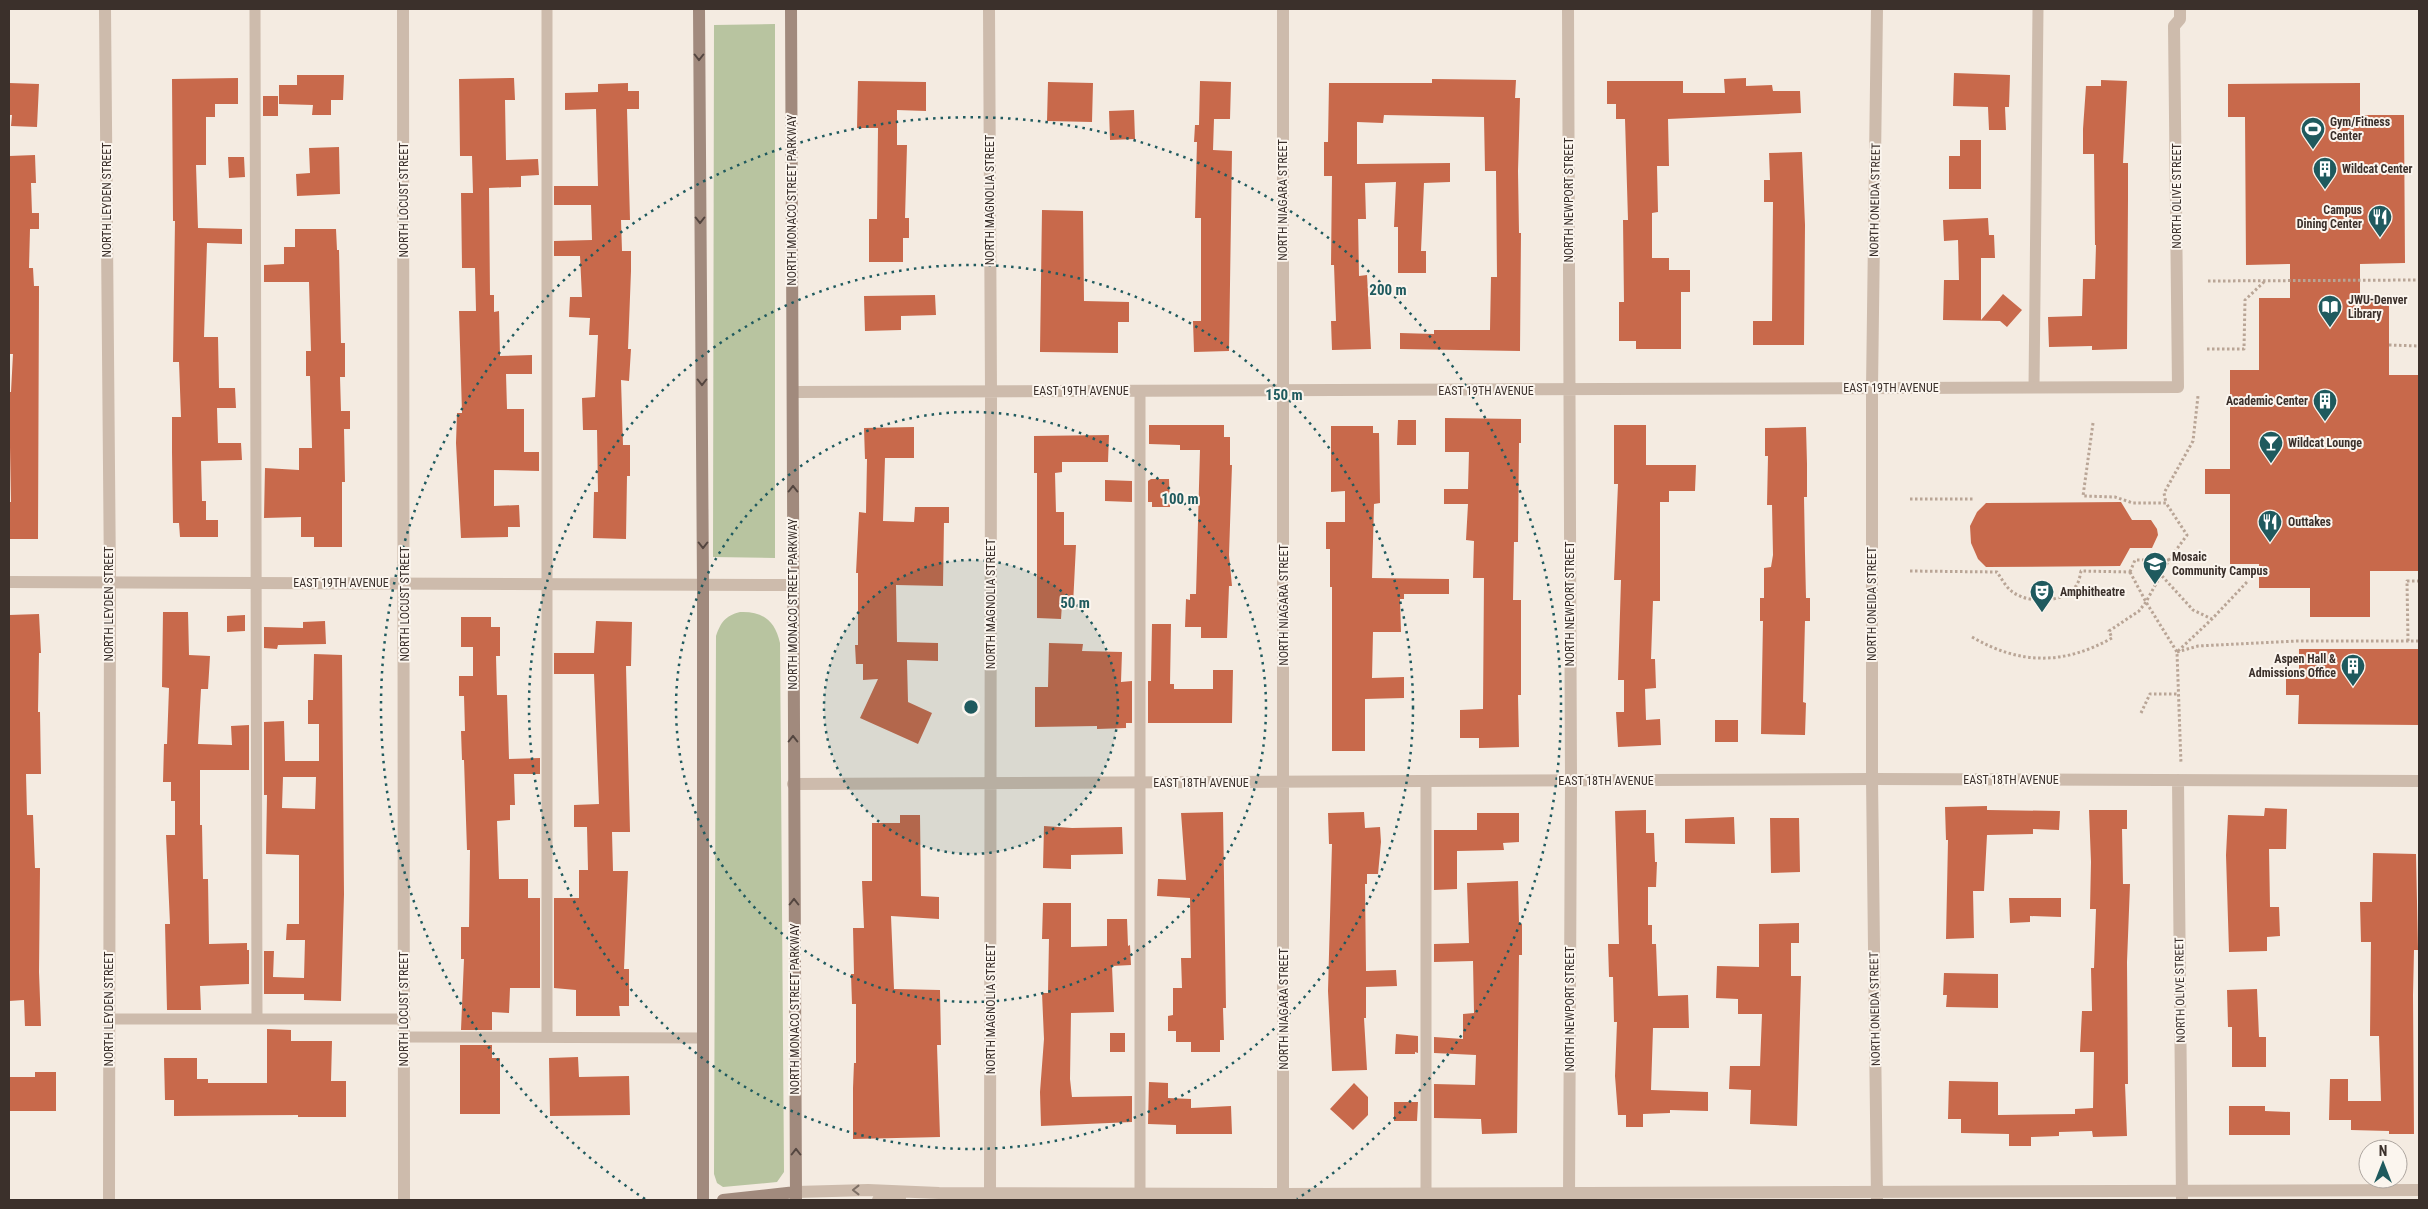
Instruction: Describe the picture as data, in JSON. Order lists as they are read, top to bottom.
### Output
{
  "streets": {
    "main road": ["NORTH MONACO STREET PARKWAY"],
    "street": [
      "NORTH OLIVE STREET",
      "NORTH LEYDEN STREET",
      "NORTH LOCUST STREET",
      "NORTH MAGNOLIA STREET",
      "NORTH NIAGARA STREET",
      "NORTH NEWPORT STREET",
      "NORTH ONEIDA STREET",
      "EAST 19TH AVENUE",
      "EAST 18TH AVENUE"
    ]
  },
  "crossings": [
    ["NORTH OLIVE STREET", "EAST 19TH AVENUE"],
    ["NORTH OLIVE STREET", "EAST 18TH AVENUE"],
    ["NORTH LEYDEN STREET", "EAST 19TH AVENUE"],
    ["NORTH LOCUST STREET", "EAST 19TH AVENUE"],
    ["NORTH MONACO STREET PARKWAY", "EAST 19TH AVENUE"],
    ["NORTH MONACO STREET PARKWAY", "EAST 18TH AVENUE"],
    ["NORTH MAGNOLIA STREET", "EAST 19TH AVENUE"],
    ["NORTH MAGNOLIA STREET", "EAST 18TH AVENUE"],
    ["NORTH NIAGARA STREET", "EAST 19TH AVENUE"],
    ["NORTH NIAGARA STREET", "EAST 18TH AVENUE"],
    ["NORTH NEWPORT STREET", "EAST 19TH AVENUE"],
    ["NORTH NEWPORT STREET", "EAST 18TH AVENUE"],
    ["NORTH ONEIDA STREET", "EAST 19TH AVENUE"],
    ["NORTH ONEIDA STREET", "EAST 18TH AVENUE"]
  ],
  "places": {
    "sports": ["Gym/Fitness Center"],
    "building": ["Wildcat Center", "Academic Center", "Aspen Hall & Admissions Office"],
    "restaurant": ["Campus Dining Center", "Outtakes"],
    "library": ["JWU-Denver Library"],
    "bar": ["Wildcat Lounge"],
    "school or university": ["Mosaic Community Campus"],
    "theatre": ["Amphitheatre"]
  },
  "north": "top",
  "rings": [
    "200 m",
    "150 m",
    "100 m",
    "50 m"
  ]
}
